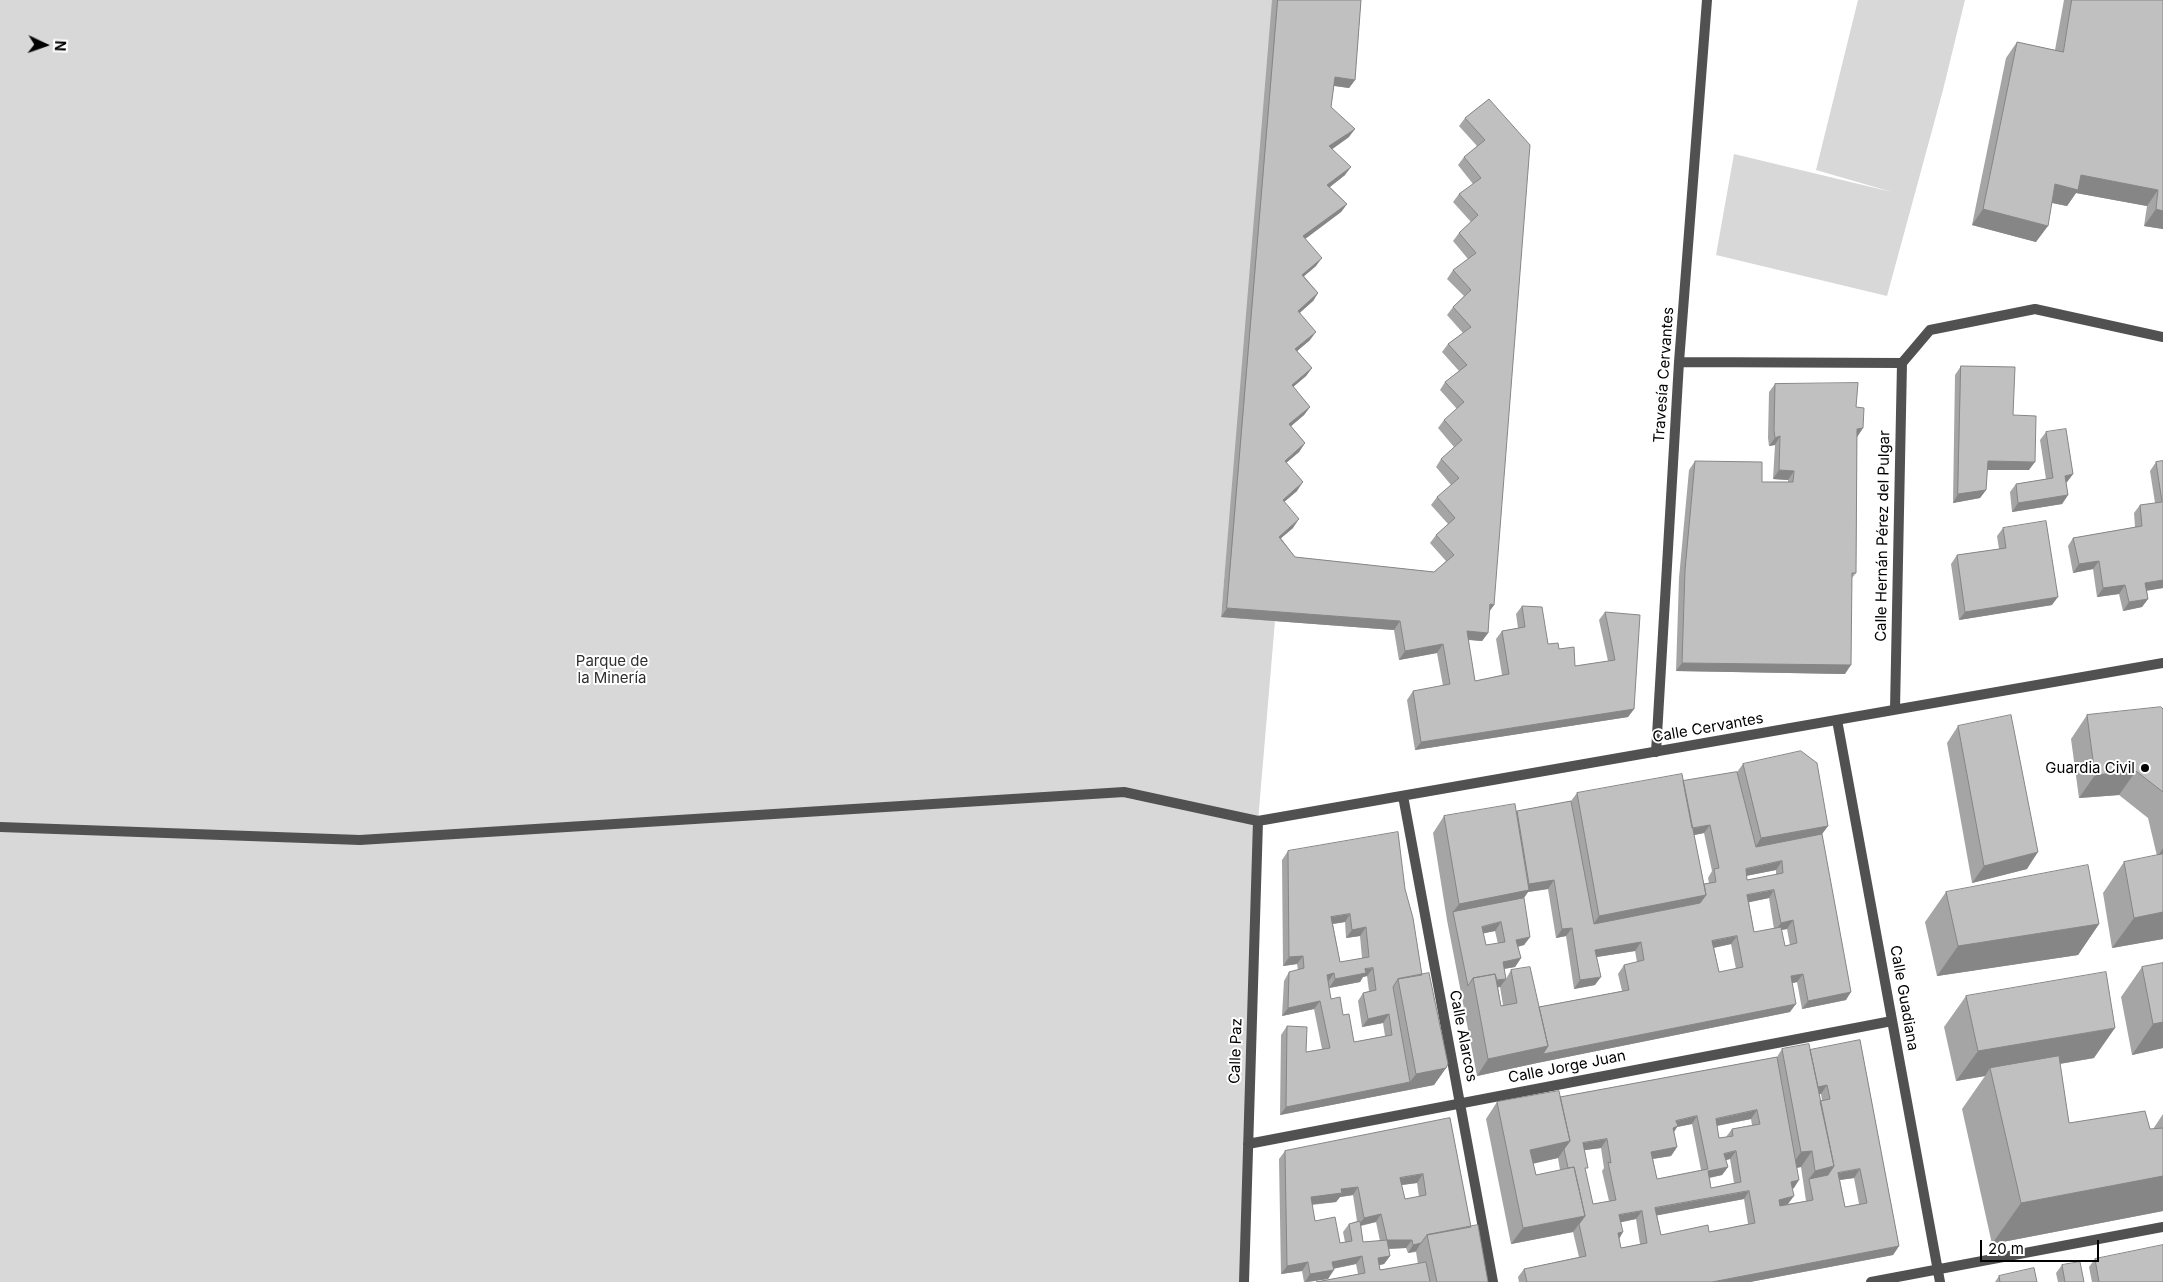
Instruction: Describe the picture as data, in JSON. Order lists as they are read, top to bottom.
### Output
{
  "streets": {
    "street": [
      "Travesía Cervantes",
      "Calle Hernán Pérez del Pulgar",
      "Calle Cervantes",
      "Calle Guadiana",
      "Calle Alarcos",
      "Calle Paz",
      "Calle Jorge Juan"
    ]
  },
  "crossings": [
    ["Travesía Cervantes", "Calle Cervantes"],
    ["Calle Hernán Pérez del Pulgar", "Calle Cervantes"],
    ["Calle Cervantes", "Calle Guadiana"],
    ["Calle Cervantes", "Calle Alarcos"],
    ["Calle Cervantes", "Calle Paz"],
    ["Calle Guadiana", "Calle Jorge Juan"],
    ["Calle Alarcos", "Calle Jorge Juan"],
    ["Calle Paz", "Calle Jorge Juan"]
  ],
  "parks": ["Parque de la Minería"],
  "places": ["Guardia Civil"],
  "scale_bar": "20 m",
  "north": "right"
}
